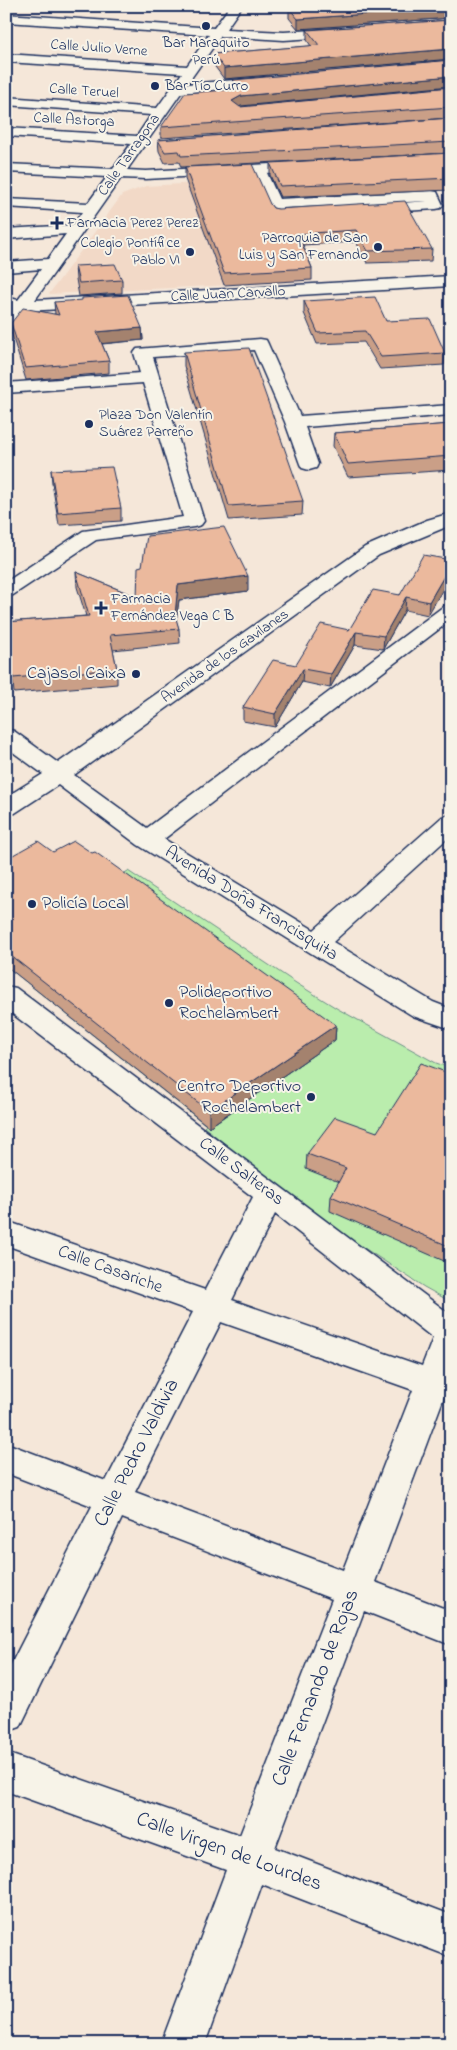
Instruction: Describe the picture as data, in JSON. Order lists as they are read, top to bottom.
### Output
{
  "streets": {
    "street": [
      "Calle Julio Verne",
      "Calle Teruel",
      "Calle Astorga",
      "Calle Tarragona",
      "Calle Juan Carvallo",
      "Avenida de los Gavilanes",
      "Avenida Doña Francisquita",
      "Calle Salteras",
      "Calle Casariche",
      "Calle Pedro Valdivia",
      "Calle Fernando de Rojas",
      "Calle Virgen de Lourdes"
    ]
  },
  "crossings": [
    ["Calle Julio Verne", "Calle Tarragona"],
    ["Calle Teruel", "Calle Tarragona"],
    ["Calle Astorga", "Calle Tarragona"],
    ["Calle Tarragona", "Calle Juan Carvallo"],
    ["Avenida de los Gavilanes", "Avenida Doña Francisquita"],
    ["Calle Salteras", "Calle Pedro Valdivia"],
    ["Calle Salteras", "Calle Fernando de Rojas"],
    ["Calle Casariche", "Calle Pedro Valdivia"],
    ["Calle Casariche", "Calle Fernando de Rojas"],
    ["Calle Fernando de Rojas", "Calle Virgen de Lourdes"]
  ],
  "places": {
    "other": [
      "Bar Maraquito Perú",
      "Bar Tío Curro",
      "Parroquia de San Luis y San Fernando",
      "Colegio Pontífice Pablo VI",
      "Plaza Don Valentín Suárez Parreño",
      "Cajasol Caixa",
      "Policía Local",
      "Polideportivo Rochelambert",
      "Centro Deportivo Rochelambert"
    ],
    "health": ["Farmacia Perez Perez", "Farmacia Fernández Vega C B"]
  }
}
